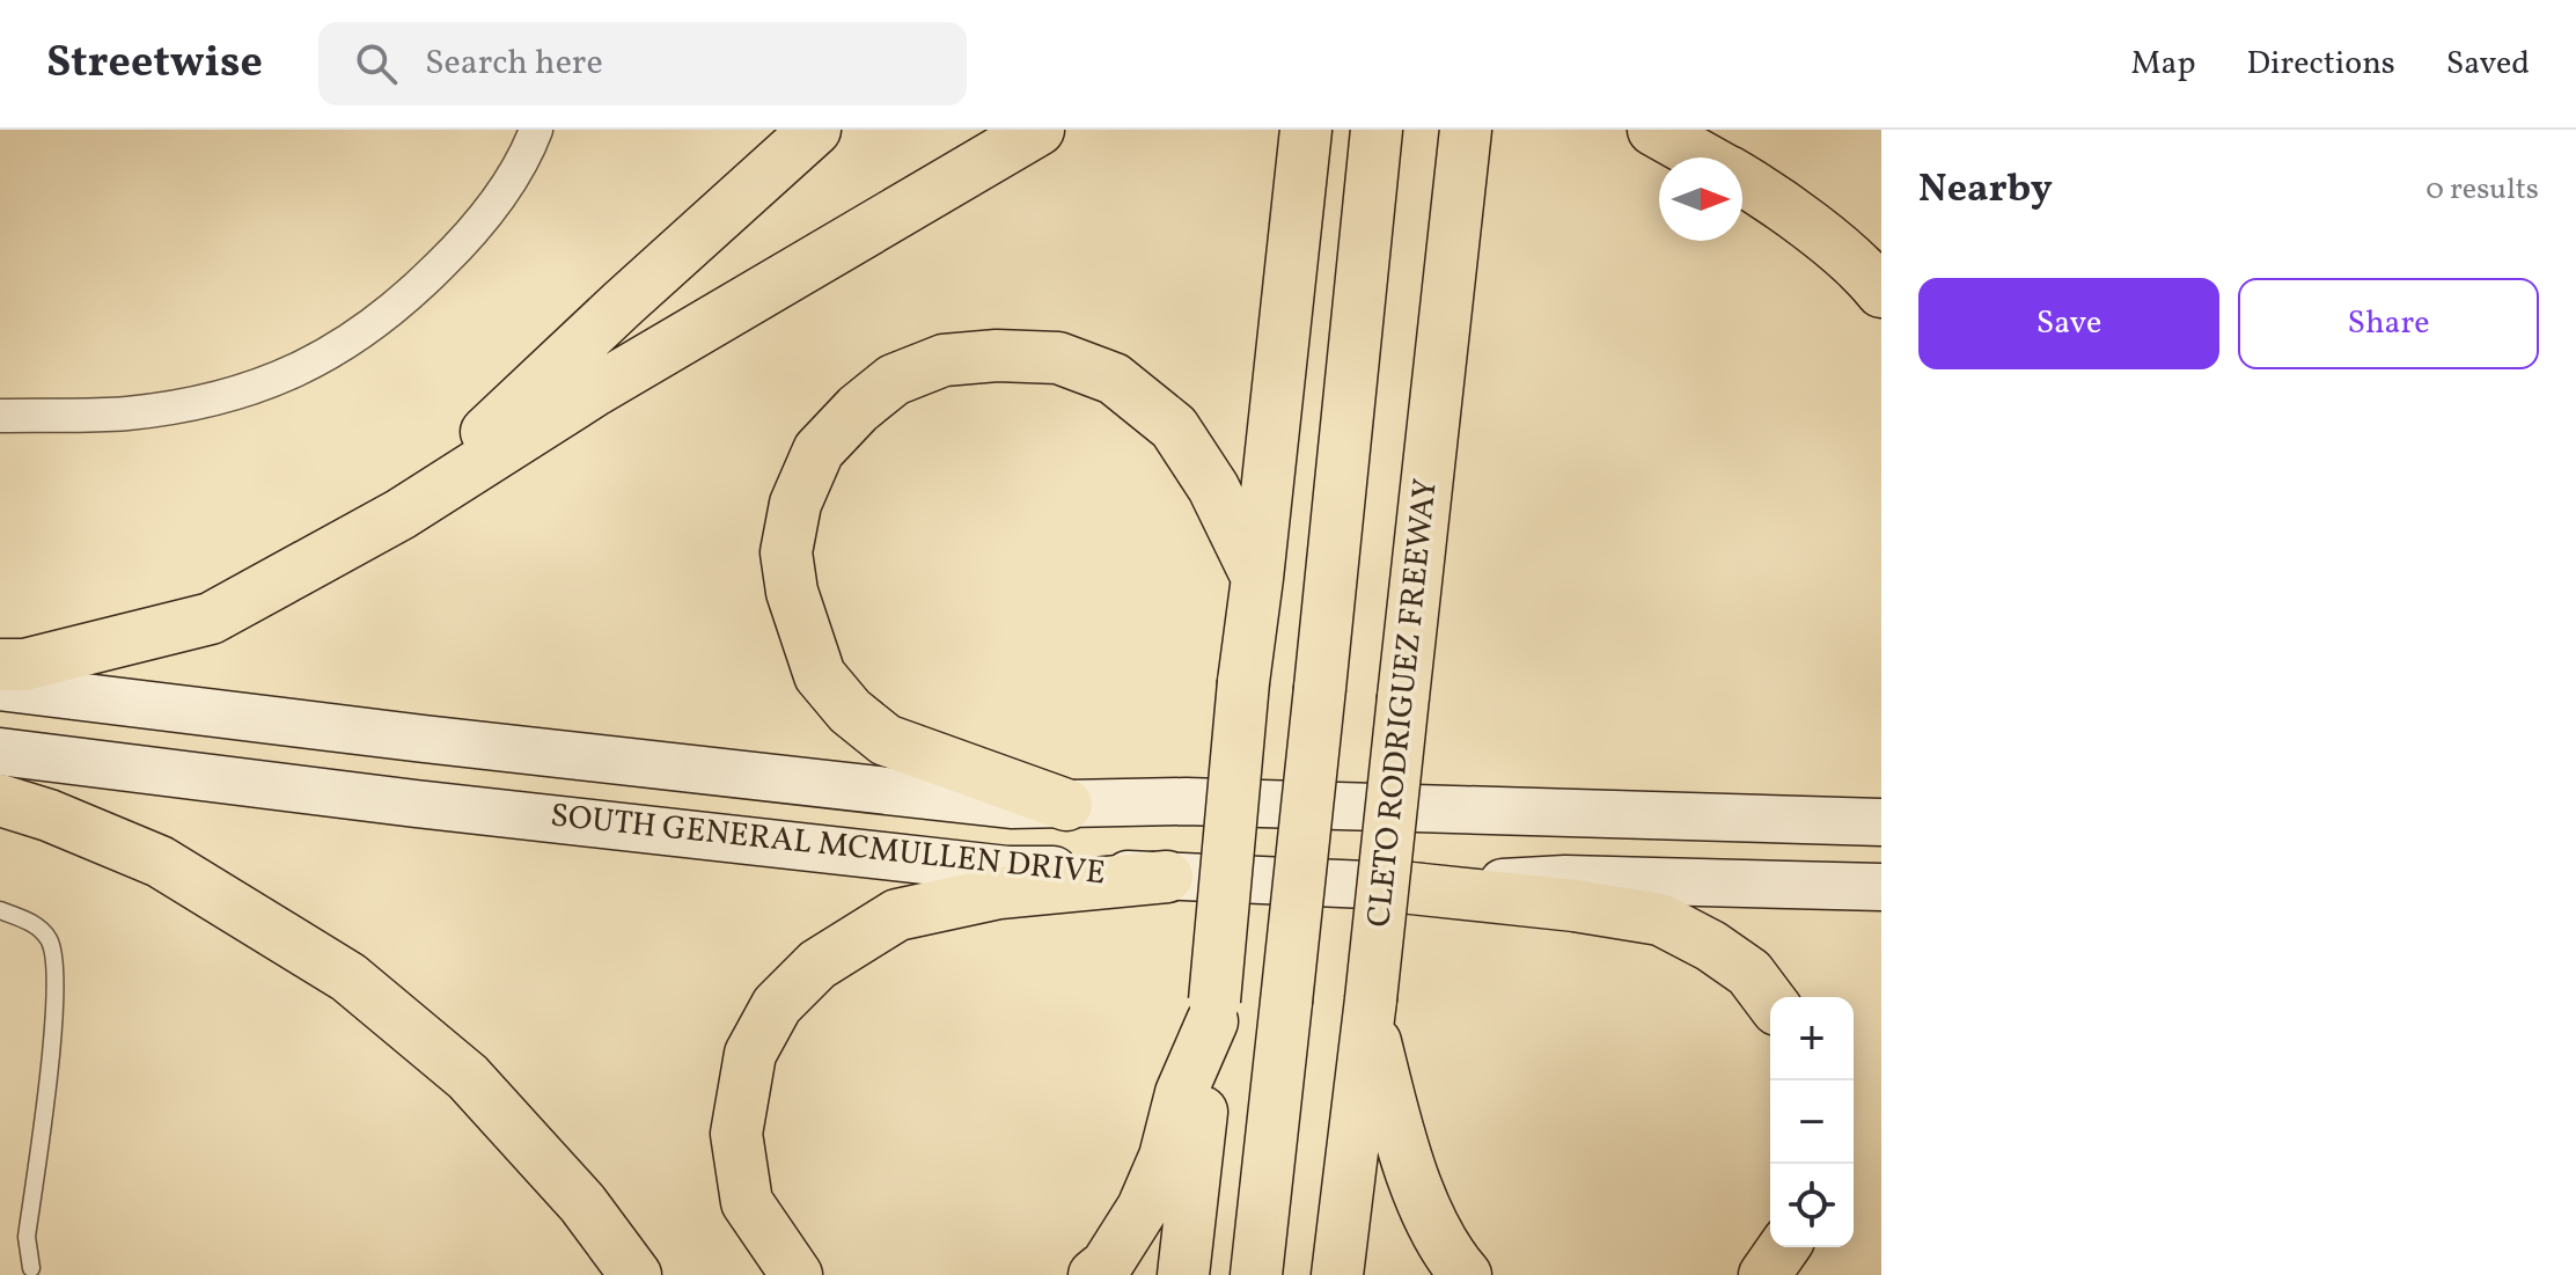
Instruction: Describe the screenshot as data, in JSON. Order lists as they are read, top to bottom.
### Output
{
  "streets": {
    "highway": ["CLETO RODRIGUEZ FREEWAY"],
    "main road": ["SOUTH GENERAL MCMULLEN DRIVE"]
  },
  "north": "right",
  "page": {
    "header": "Streetwise",
    "search": "Search here",
    "nav": ["Map", "Directions", "Saved"],
    "heading": ["Nearby", "0 results"],
    "buttons": ["Save", "Share"],
    "map_buttons": ["+", "−"]
  }
}
